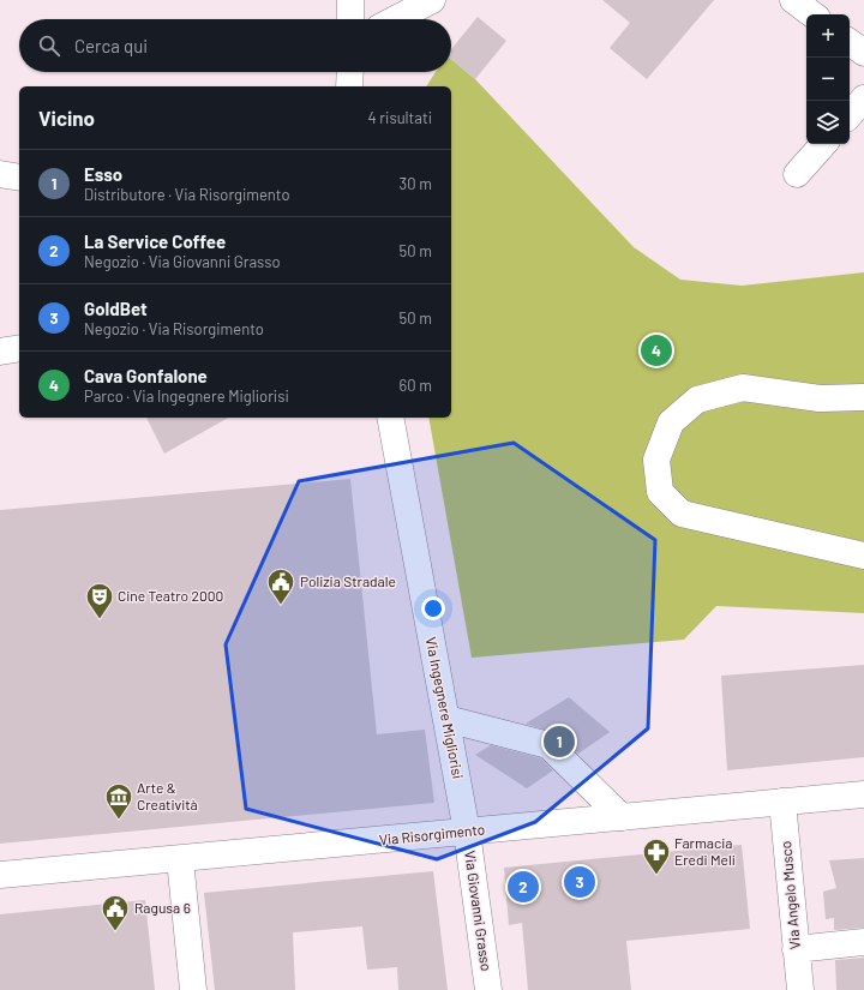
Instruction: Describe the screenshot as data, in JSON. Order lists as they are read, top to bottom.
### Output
{
  "streets": {
    "street": [
      "Via Ingegnere Migliorisi",
      "Via Risorgimento",
      "Via Angelo Musco",
      "Via Giovanni Grasso"
    ]
  },
  "crossings": [
    ["Via Ingegnere Migliorisi", "Via Risorgimento"],
    ["Via Ingegnere Migliorisi", "Via Giovanni Grasso"],
    ["Via Risorgimento", "Via Angelo Musco"],
    ["Via Risorgimento", "Via Giovanni Grasso"]
  ],
  "places": {
    "public building": ["Polizia Stradale", "Ragusa 6"],
    "theatre": ["Cine Teatro 2000"],
    "museum": ["Arte & Creatività"],
    "pharmacy": ["Farmacia Eredi Meli"]
  },
  "page": {
    "map_buttons": ["+", "−"],
    "search": "Cerca qui",
    "heading": ["Vicino", "4 risultati"],
    "list": [
      {
        "mark": "1",
        "name": "Esso",
        "note": "Distributore · Via Risorgimento",
        "value": "30 m"
      },
      {
        "mark": "2",
        "name": "La Service Coffee",
        "note": "Negozio · Via Giovanni Grasso",
        "value": "50 m"
      },
      {
        "mark": "3",
        "name": "GoldBet",
        "note": "Negozio · Via Risorgimento",
        "value": "50 m"
      },
      {
        "mark": "4",
        "name": "Cava Gonfalone",
        "note": "Parco · Via Ingegnere Migliorisi",
        "value": "60 m"
      }
    ],
    "pins": [
      "4",
      "1",
      "3",
      "2"
    ]
  }
}
